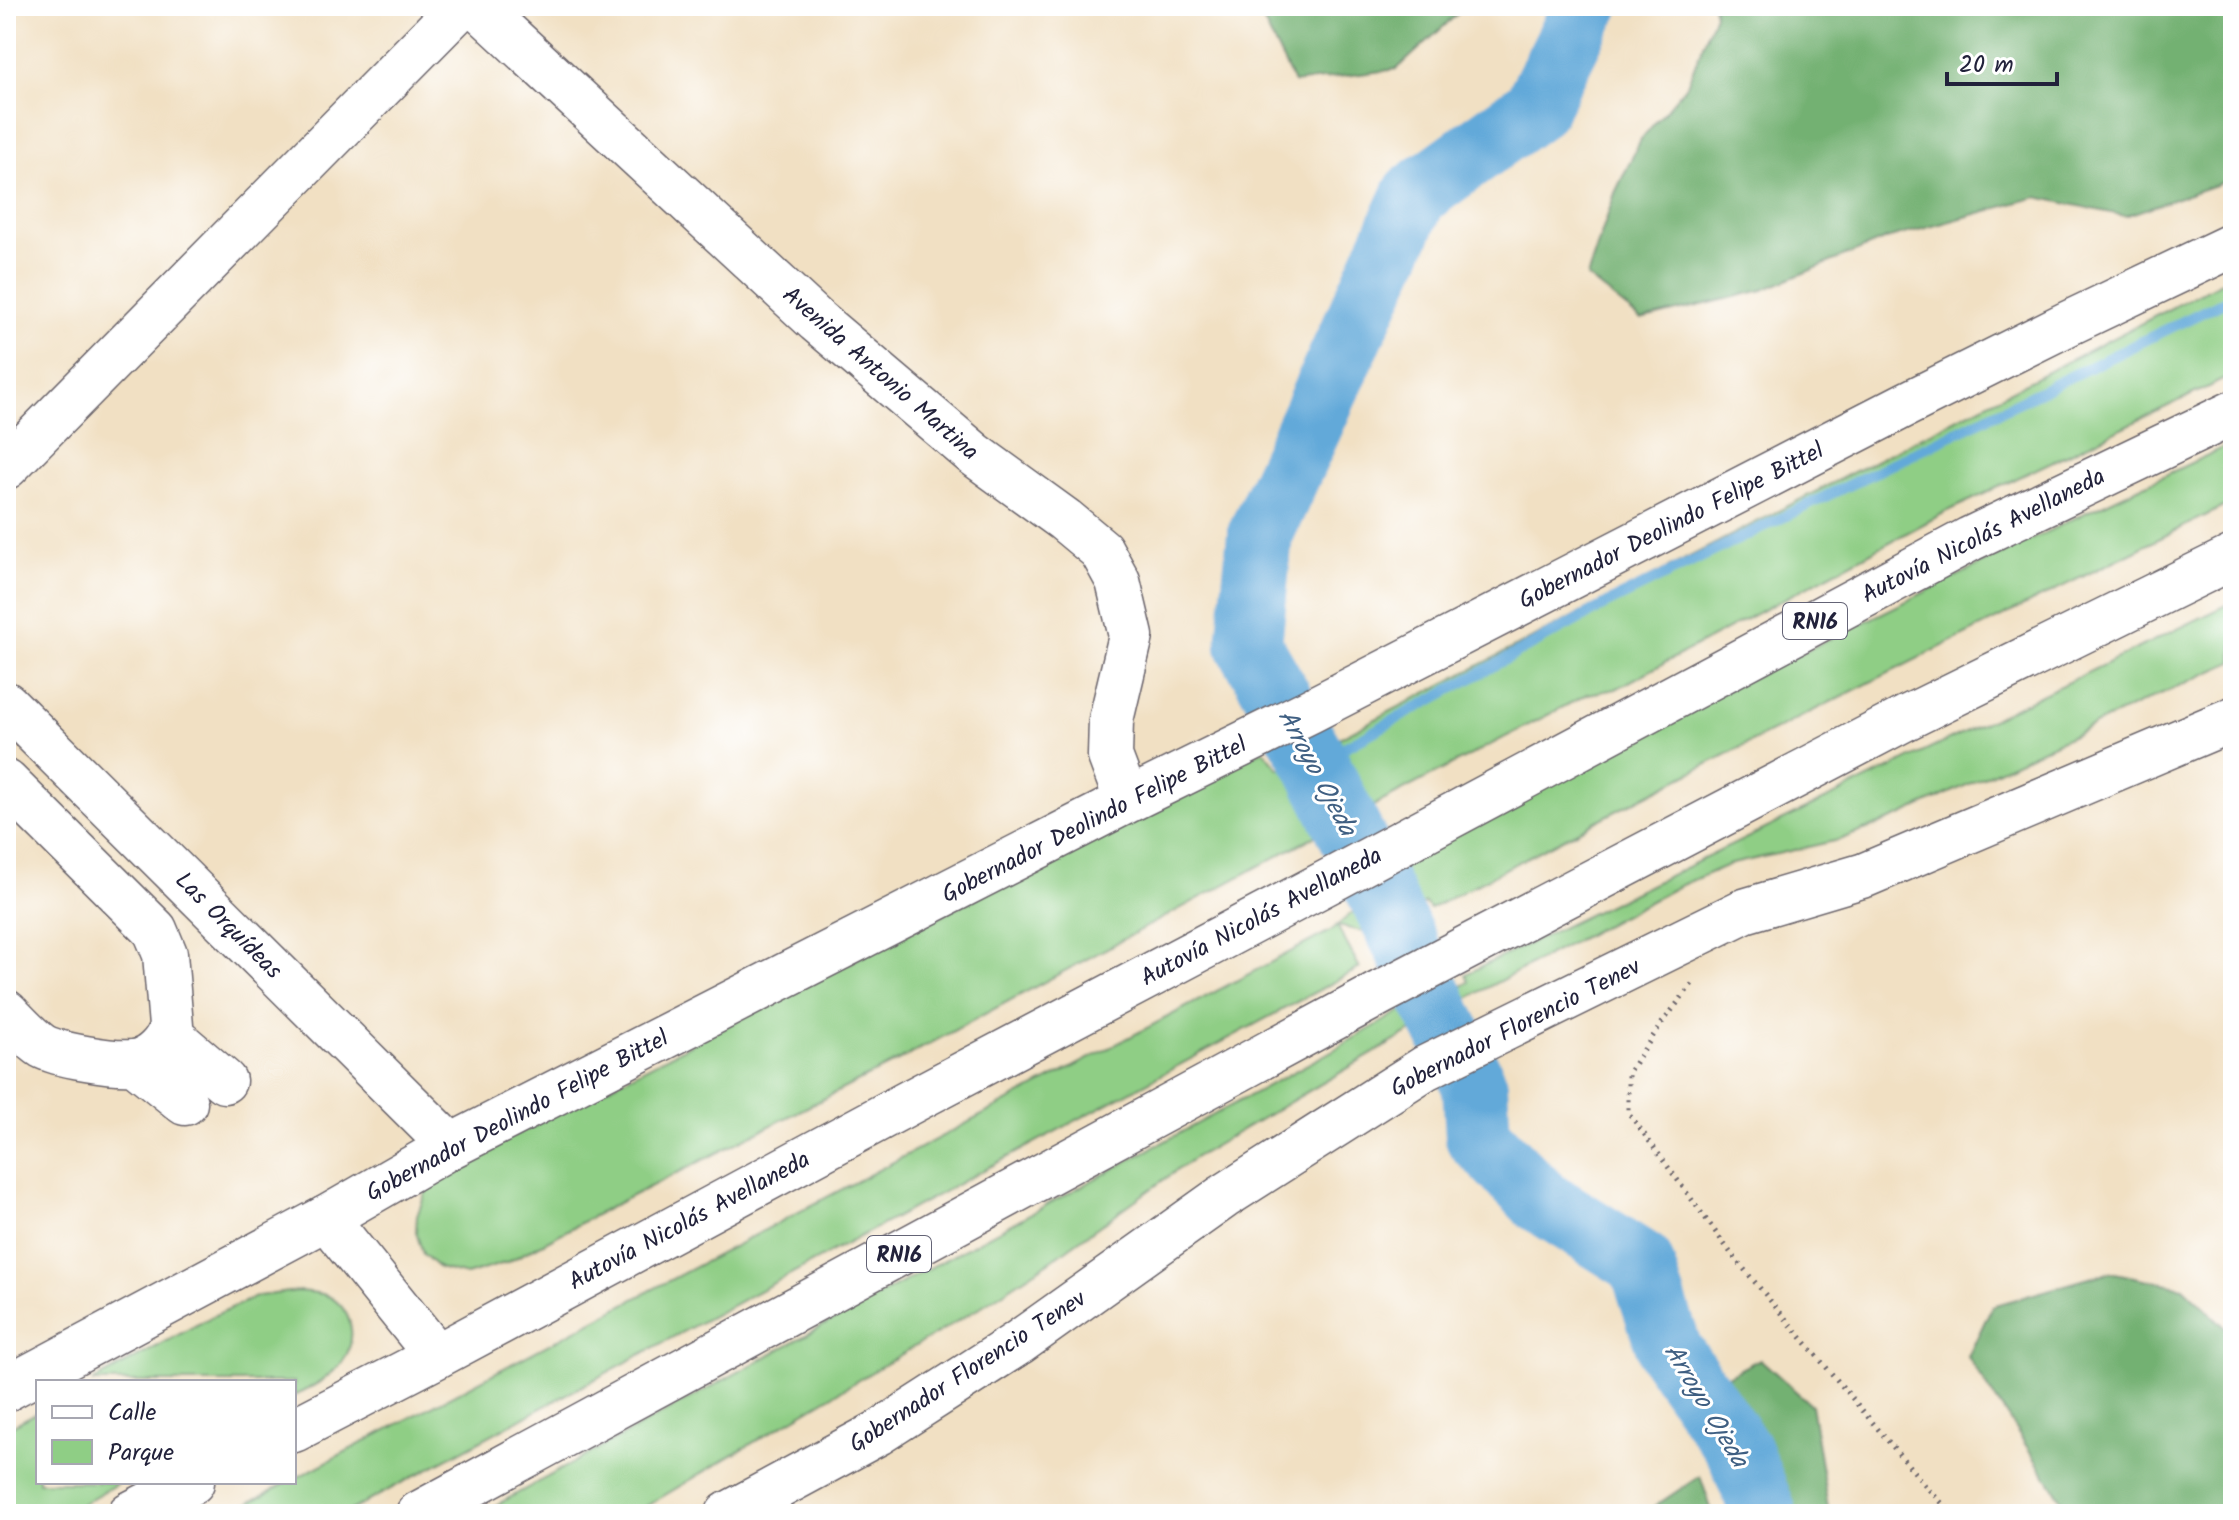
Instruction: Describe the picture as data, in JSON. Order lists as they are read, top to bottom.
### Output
{
  "streets": {
    "main road": [
      "Avenida Antonio Martina",
      "Gobernador Deolindo Felipe Bittel",
      "Autovía Nicolás Avellaneda",
      "RN16",
      "Las Orquídeas",
      "Gobernador Florencio Tenev"
    ]
  },
  "crossings": [
    ["Avenida Antonio Martina", "Gobernador Deolindo Felipe Bittel"],
    ["Gobernador Deolindo Felipe Bittel", "Las Orquídeas"]
  ],
  "water": ["Arroyo Ojeda"],
  "legend": ["Calle", "Parque"],
  "scale_bar": "20 m"
}
